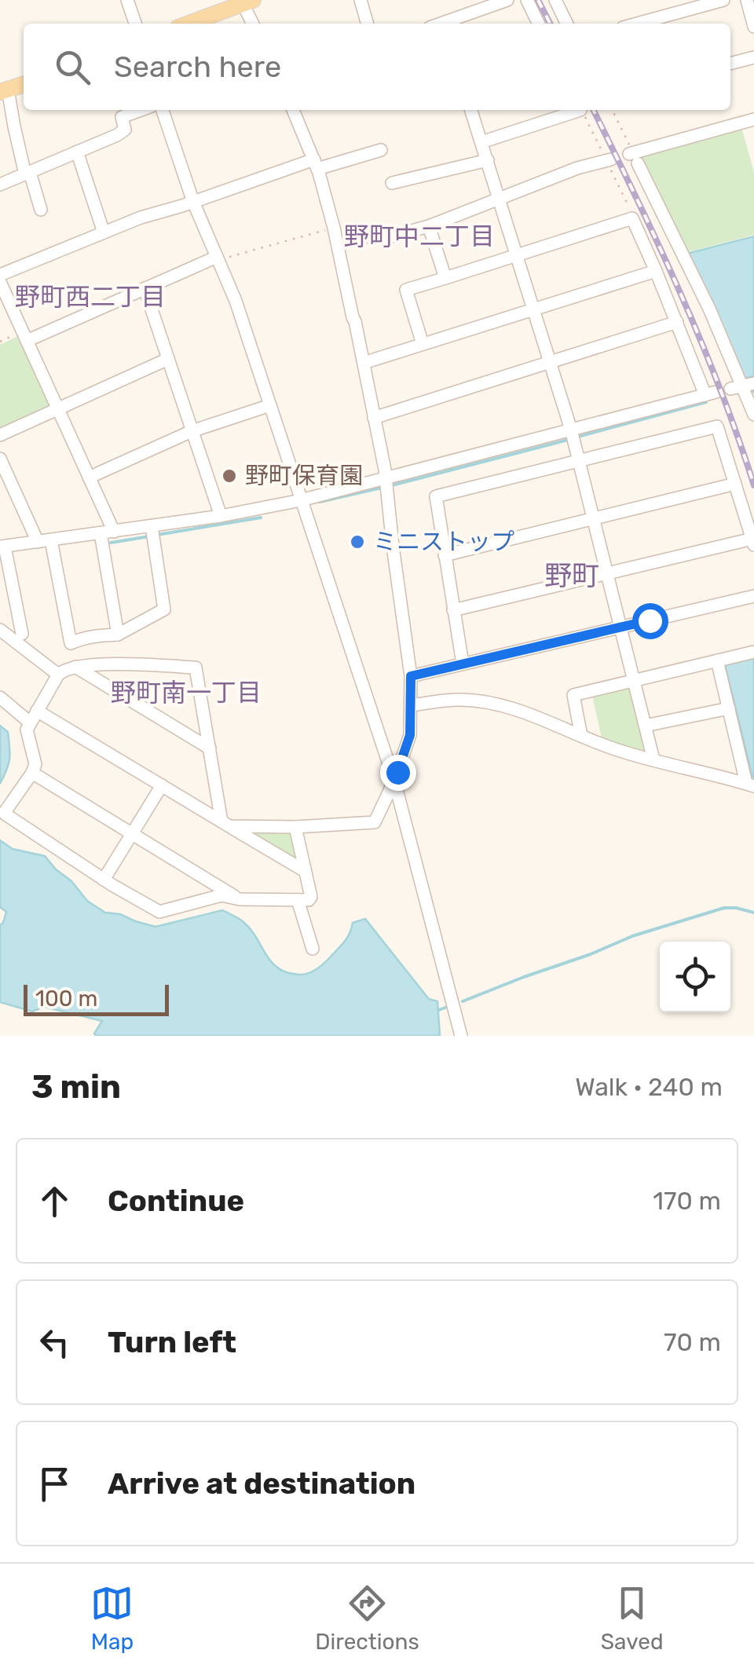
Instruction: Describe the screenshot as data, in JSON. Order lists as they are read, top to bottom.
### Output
{
  "districts": [
    "野町中二丁目",
    "野町西二丁目",
    "野町",
    "野町南一丁目"
  ],
  "places": ["野町保育園", "ミニストップ"],
  "scale_bar": "100 m",
  "page": {
    "search": "Search here",
    "scale": "100 m",
    "heading": ["3 min", "Walk · 240 m"],
    "list": [
      ["Continue", "170 m"],
      ["Turn left", "70 m"],
      "Arrive at destination"
    ],
    "nav": ["Map", "Directions", "Saved"]
  }
}
